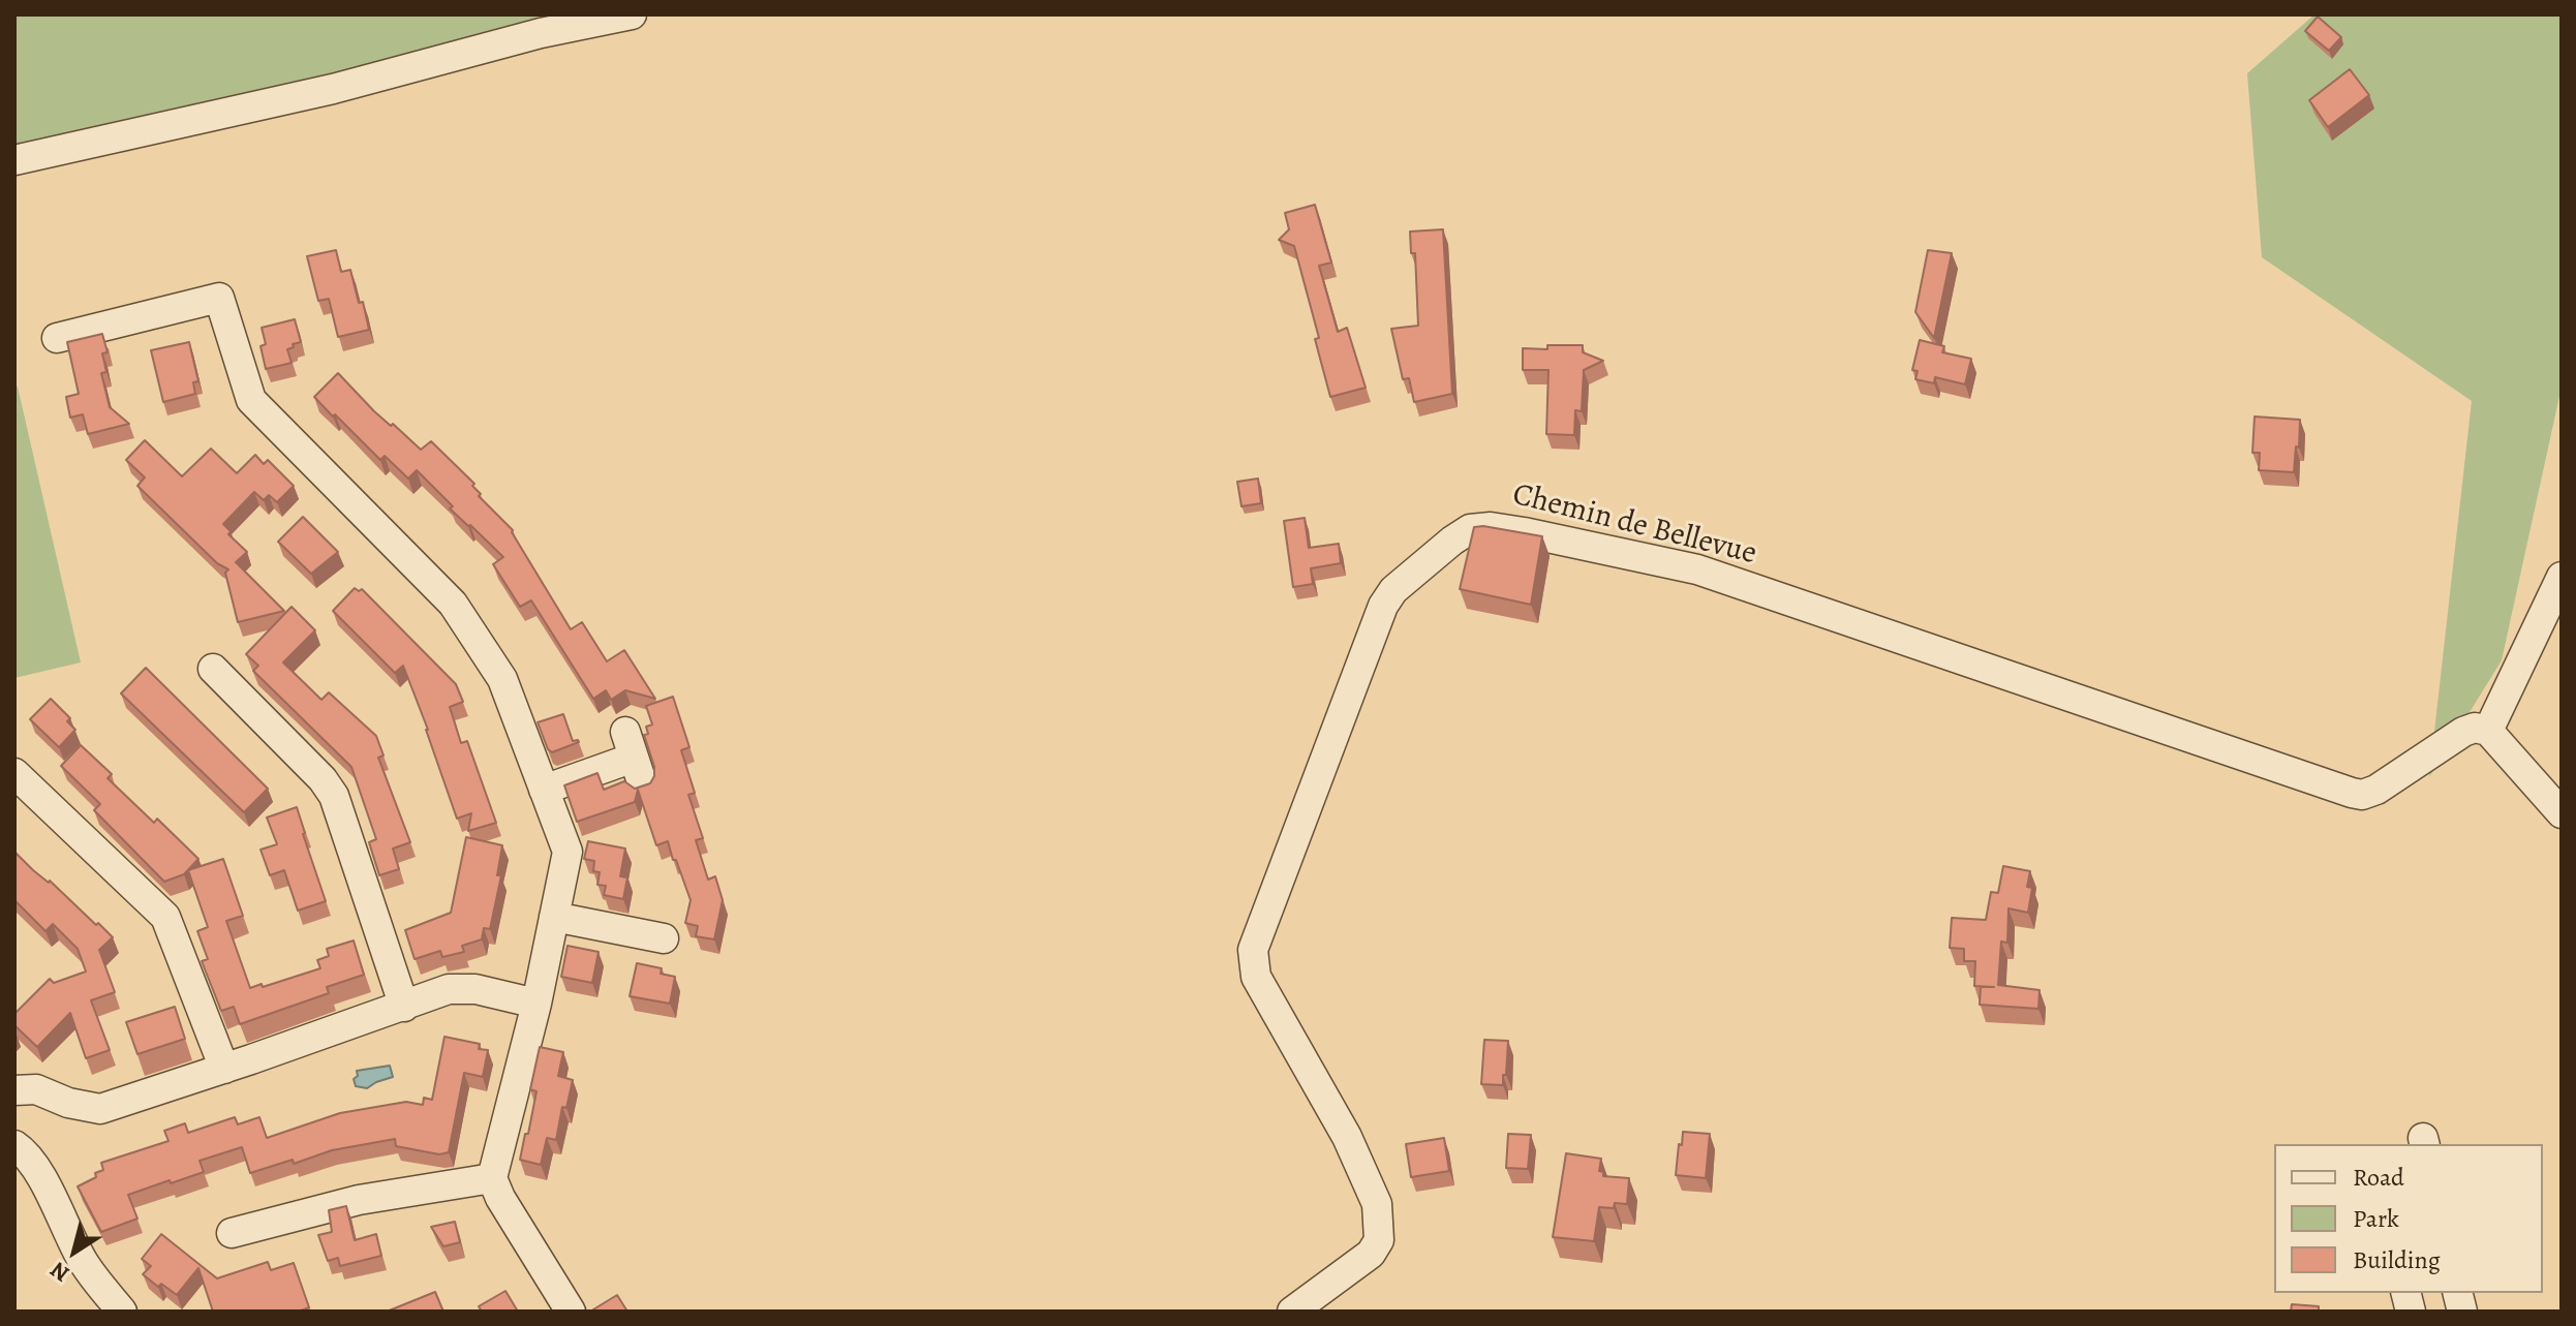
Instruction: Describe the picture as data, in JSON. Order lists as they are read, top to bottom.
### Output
{
  "streets": {
    "street": ["Chemin de Bellevue"]
  },
  "legend": ["Road", "Park", "Building"],
  "north": "bottom left"
}
